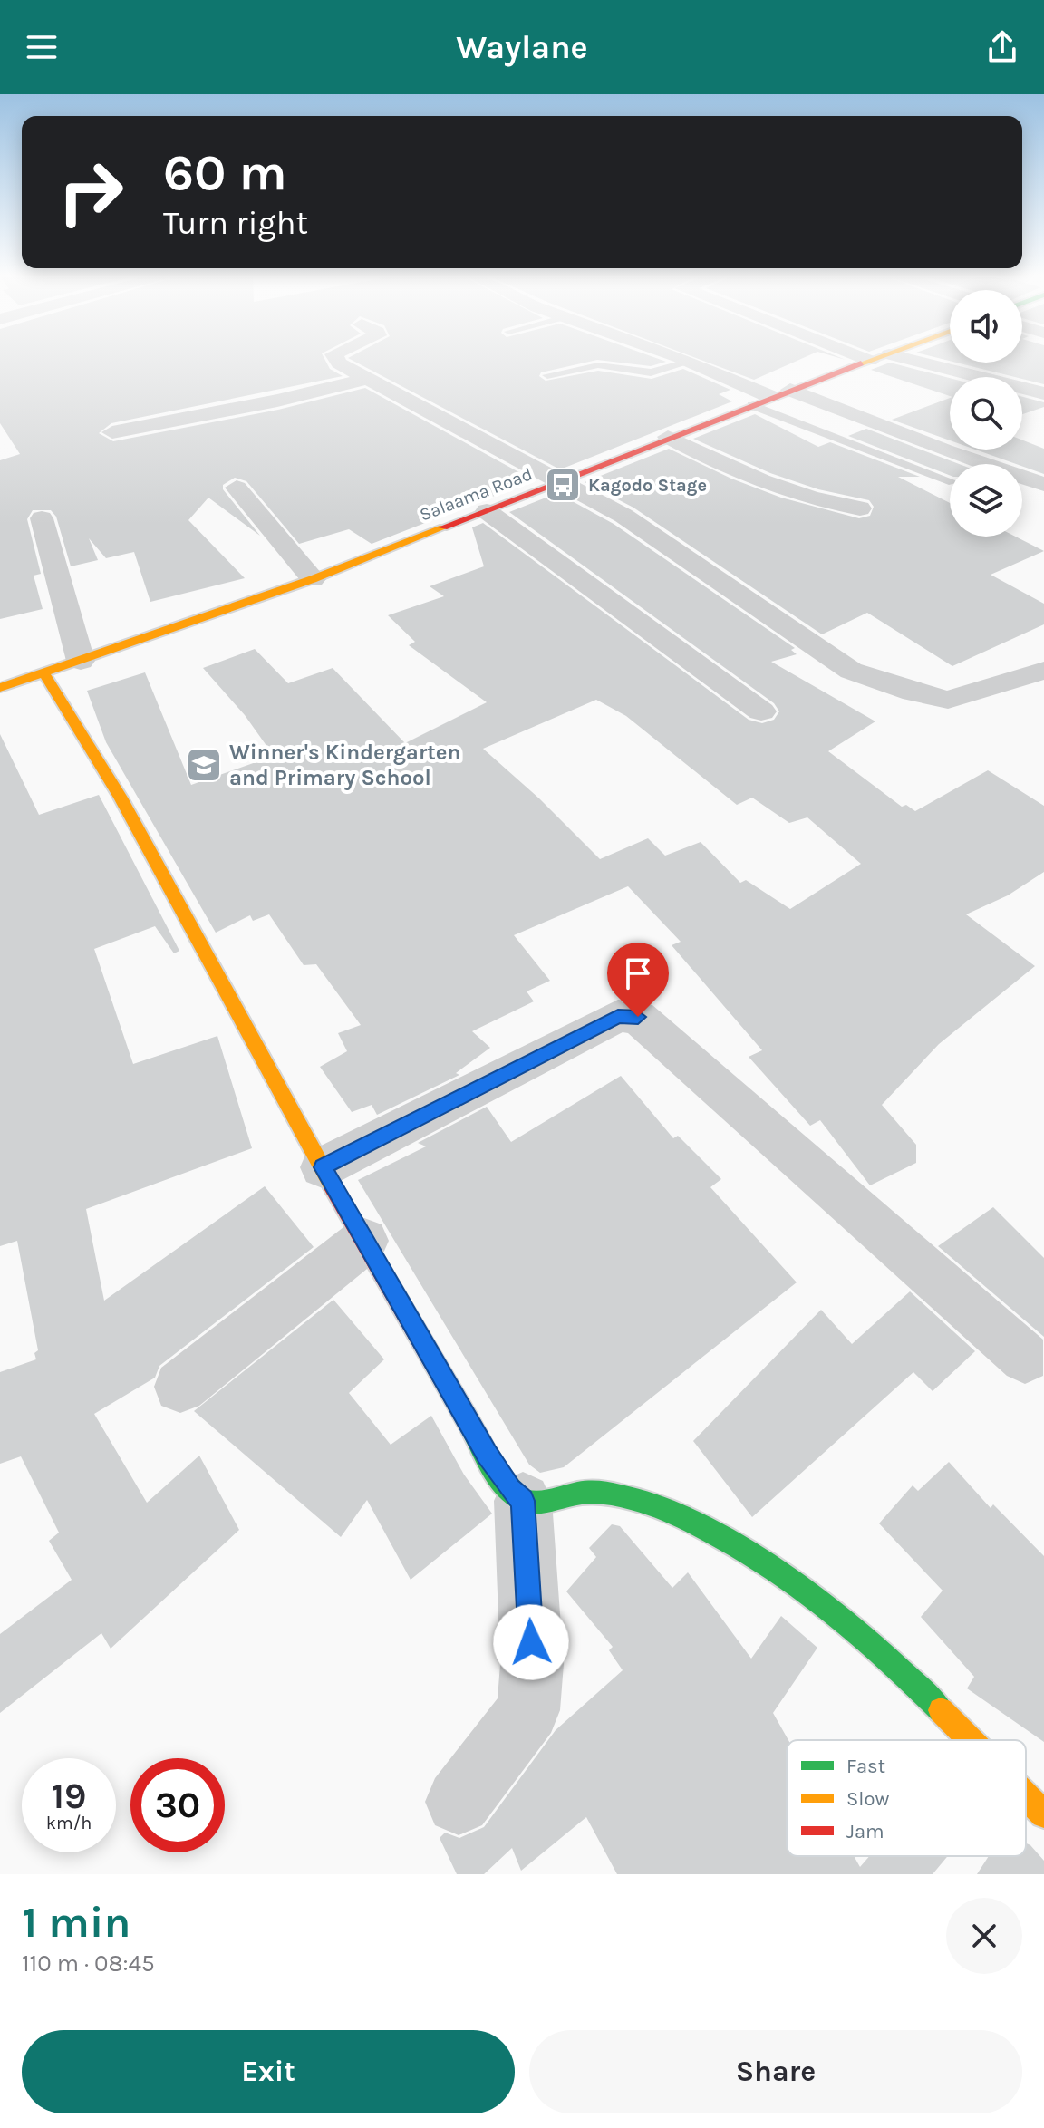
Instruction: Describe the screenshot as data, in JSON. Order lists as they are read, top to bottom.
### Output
{
  "streets": {
    "main road": ["Salaama Road"]
  },
  "places": {
    "bus stop": ["Kagodo Stage"],
    "school or university": ["Winner's Kindergarten and Primary School"]
  },
  "legend": ["Fast", "Slow", "Jam"],
  "page": {
    "header": "Waylane",
    "turn": ["60 m", "Turn right"],
    "speed": "19 km/h",
    "limit": "30",
    "heading": ["1 min", "110 m · 08:45"],
    "buttons": ["Exit", "Share"]
  }
}
